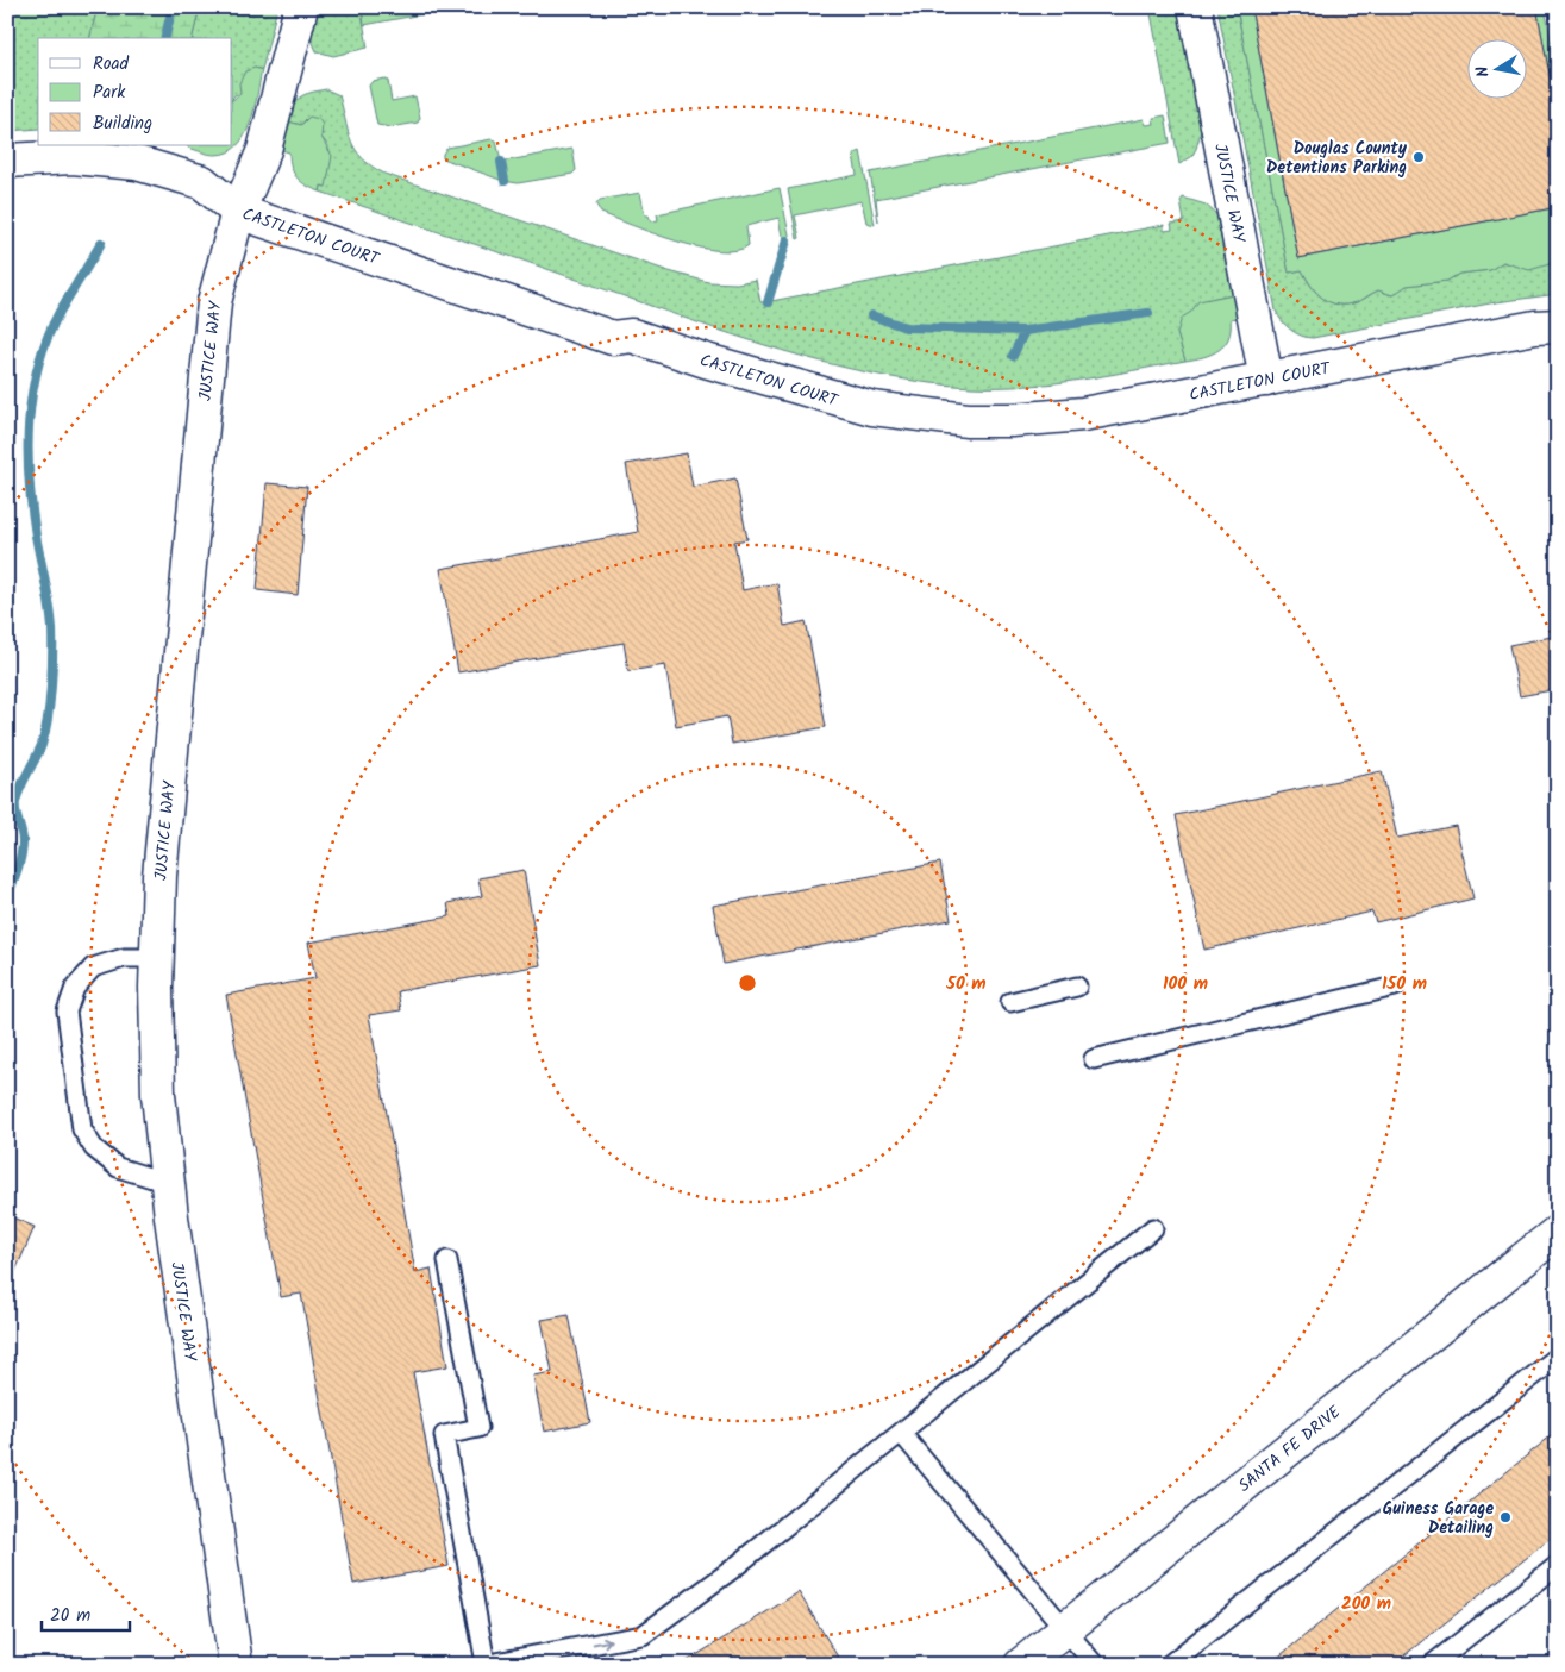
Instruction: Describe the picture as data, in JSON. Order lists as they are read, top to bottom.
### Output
{
  "streets": {
    "street": ["JUSTICE WAY", "CASTLETON COURT", "SANTA FE DRIVE"]
  },
  "crossings": [
    ["JUSTICE WAY", "CASTLETON COURT"]
  ],
  "places": ["Douglas County Detentions Parking", "Guiness Garage Detailing"],
  "legend": ["Road", "Park", "Building"],
  "scale_bar": "20 m",
  "north": "left",
  "rings": [
    "50 m",
    "100 m",
    "150 m",
    "200 m"
  ]
}
